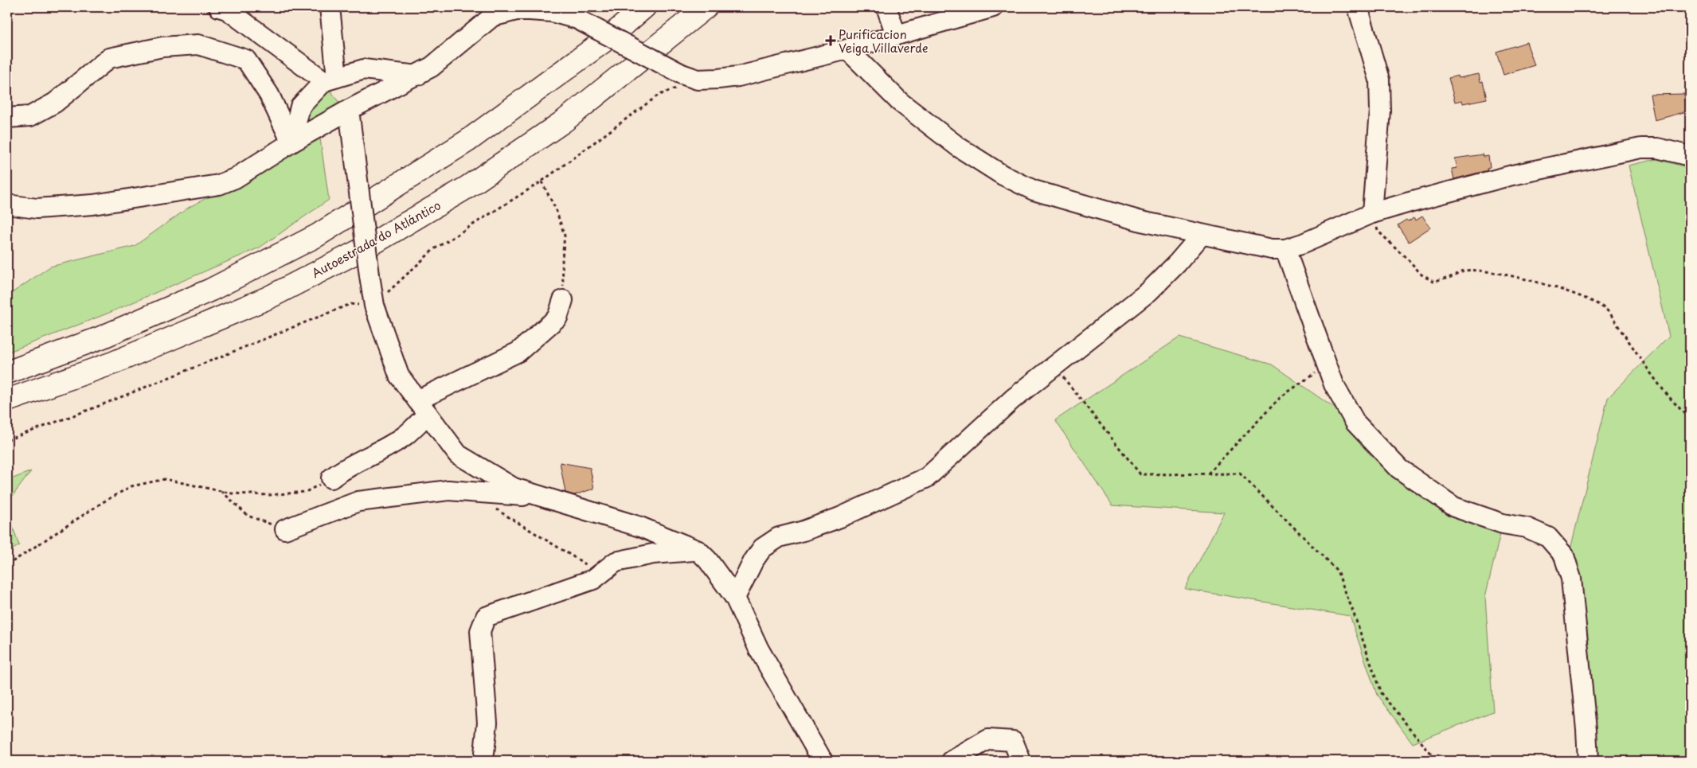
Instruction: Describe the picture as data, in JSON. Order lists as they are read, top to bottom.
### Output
{
  "streets": {
    "highway": ["Autoestrada do Atlántico"]
  },
  "places": {
    "health": ["Purificacion Veiga Villaverde"]
  }
}
